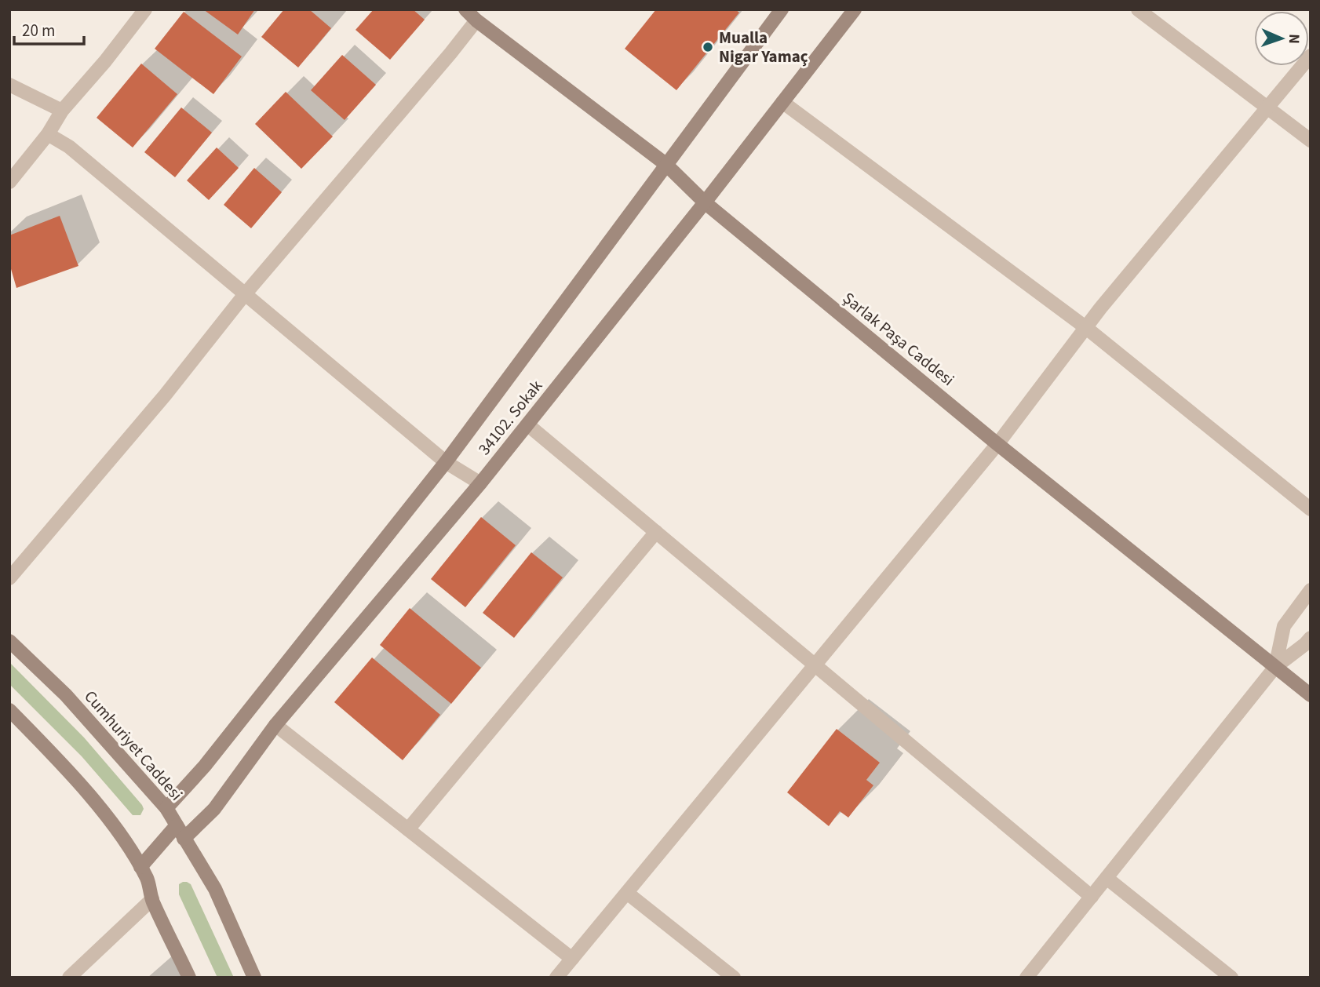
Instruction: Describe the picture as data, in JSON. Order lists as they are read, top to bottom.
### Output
{
  "streets": {
    "street": ["Şarlak Paşa Caddesi", "34102. Sokak", "Cumhuriyet Caddesi"]
  },
  "crossings": [
    ["Şarlak Paşa Caddesi", "34102. Sokak"],
    ["34102. Sokak", "Cumhuriyet Caddesi"]
  ],
  "places": ["Mualla Nigar Yamaç"],
  "scale_bar": "20 m",
  "north": "right"
}
